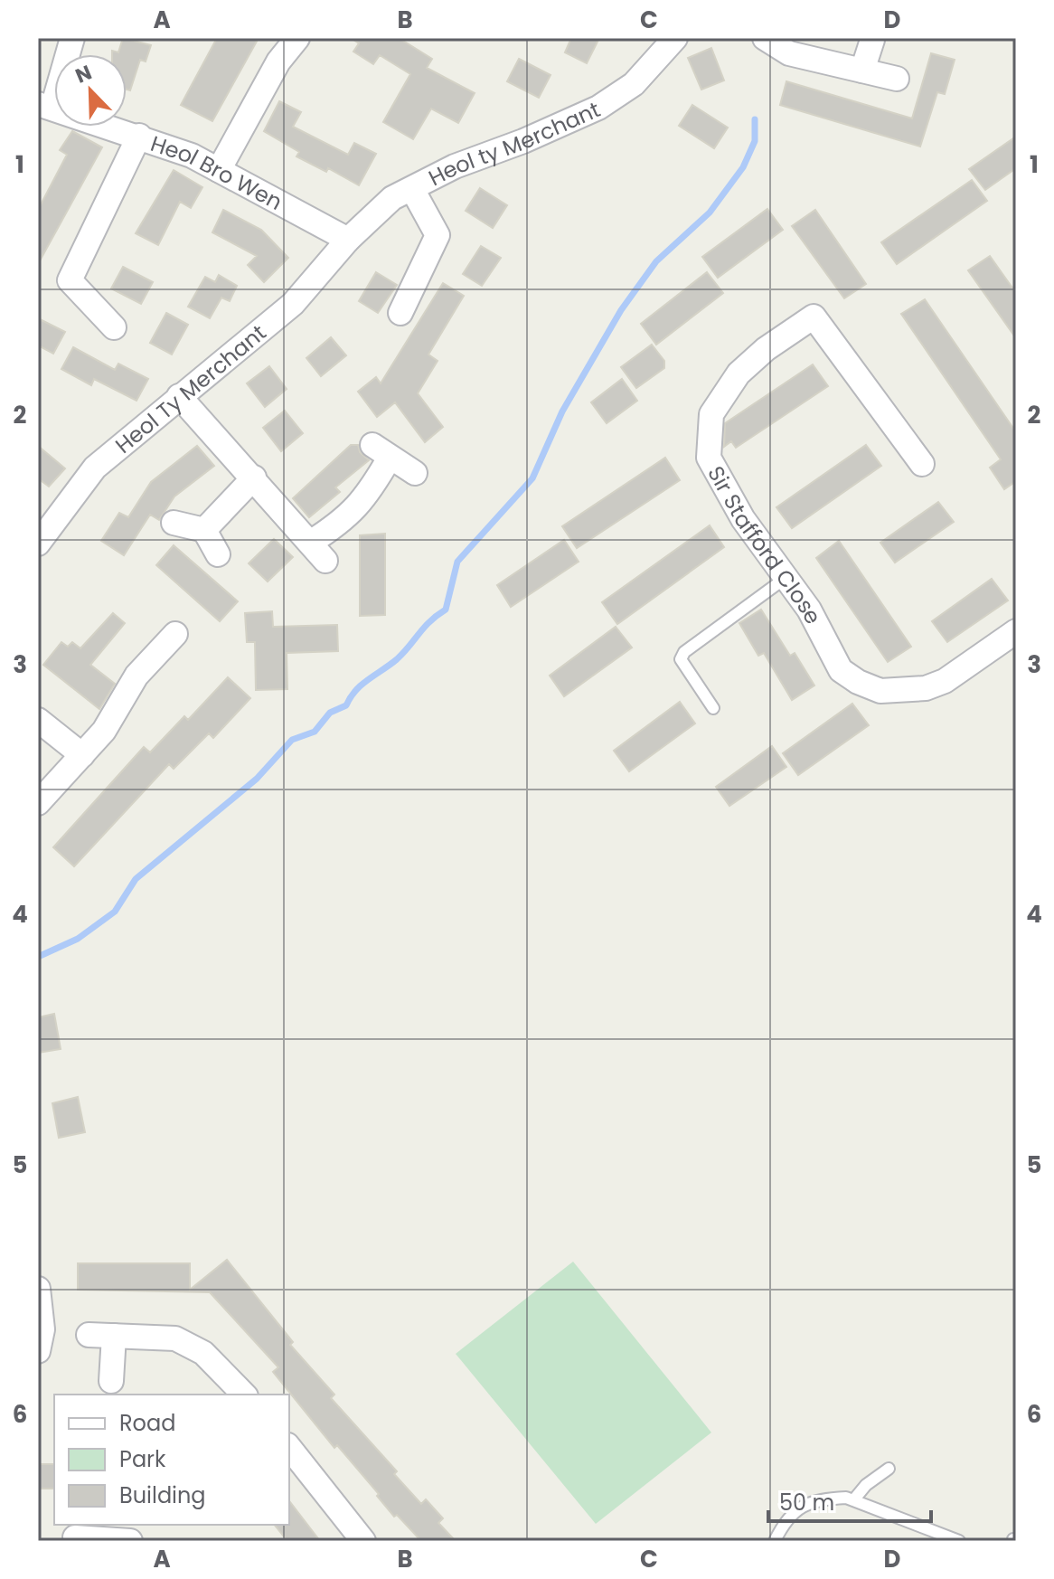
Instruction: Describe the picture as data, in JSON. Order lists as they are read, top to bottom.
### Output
{
  "streets": {
    "street": [
      "Heol ty Merchant",
      "Heol Bro Wen",
      "Heol Ty Merchant",
      "Sir Stafford Close"
    ]
  },
  "crossings": [
    ["Heol ty Merchant", "Heol Bro Wen"],
    ["Heol ty Merchant", "Heol Ty Merchant"],
    ["Heol Bro Wen", "Heol Ty Merchant"]
  ],
  "legend": ["Road", "Park", "Building"],
  "scale_bar": "50 m",
  "north": "top left",
  "grid": {
    "columns": [
      "A",
      "B",
      "C",
      "D"
    ],
    "rows": [
      "1",
      "2",
      "3",
      "4",
      "5",
      "6"
    ]
  }
}
